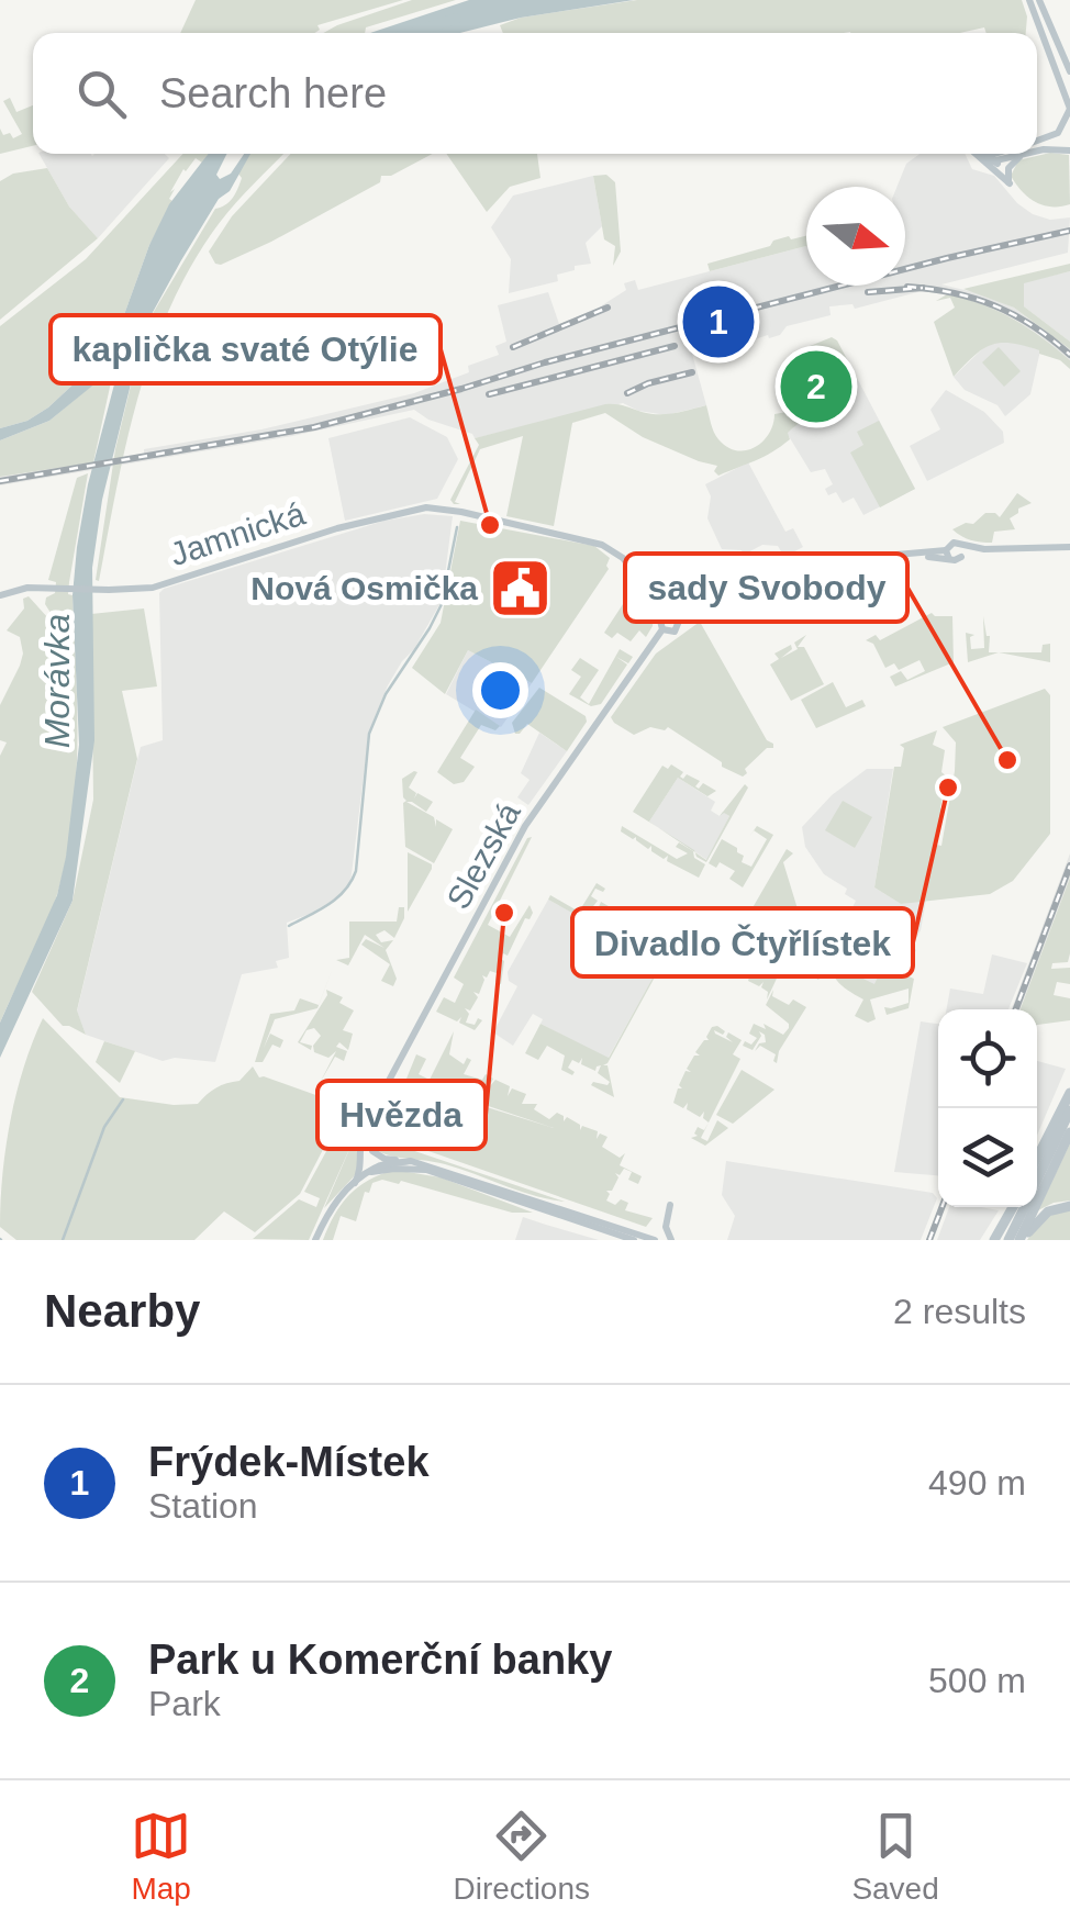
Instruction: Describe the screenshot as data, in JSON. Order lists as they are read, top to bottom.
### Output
{
  "streets": {
    "main road": ["Jamnická", "Slezská"]
  },
  "crossings": [
    ["Jamnická", "Slezská"]
  ],
  "water": ["Morávka"],
  "places": {
    "other": [
      "kaplička svaté Otýlie",
      "sady Svobody",
      "Divadlo Čtyřlístek",
      "Hvězda"
    ],
    "public building": ["Nová Osmička"]
  },
  "north": "right",
  "page": {
    "search": "Search here",
    "pins": ["1", "2"],
    "heading": ["Nearby", "2 results"],
    "list": [
      {
        "mark": "1",
        "name": "Frýdek-Místek",
        "note": "Station",
        "value": "490 m"
      },
      {
        "mark": "2",
        "name": "Park u Komerční banky",
        "note": "Park",
        "value": "500 m"
      }
    ],
    "nav": ["Map", "Directions", "Saved"]
  }
}
